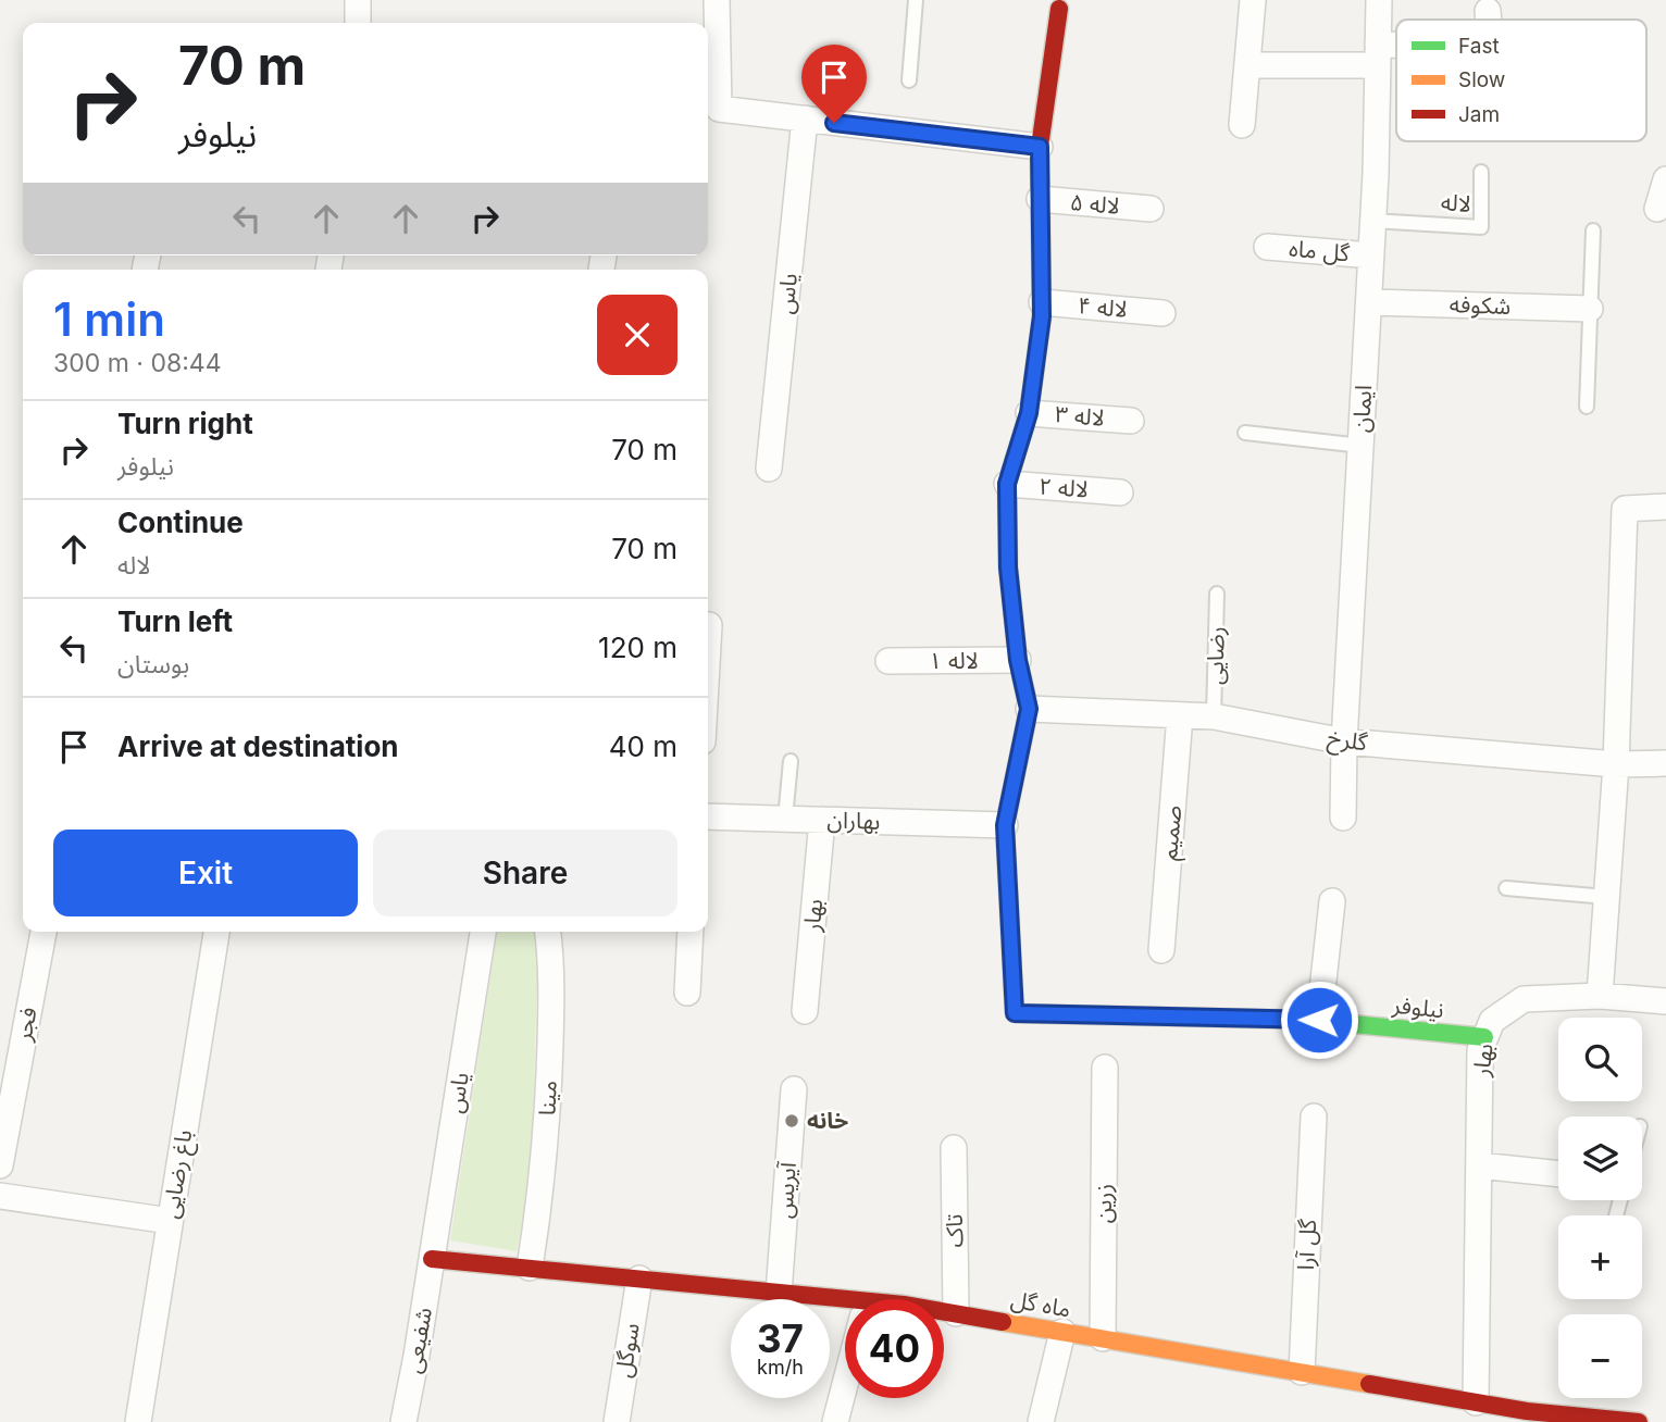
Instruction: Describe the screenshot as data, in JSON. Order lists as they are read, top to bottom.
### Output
{
  "streets": {
    "street": [
      "لاله ۵",
      "گل ماه",
      "یاس",
      "شکوفه",
      "لاله ۴",
      "ایمان",
      "لاله ۳",
      "لاله ۲",
      "لاله ۱",
      "گلرخ",
      "بهاران",
      "صمیم",
      "بهار",
      "نیلوفر",
      "فجر",
      "مینا",
      "باغ رضایی",
      "آیریس",
      "زرین",
      "تاک",
      "گل آرا",
      "ماه گل",
      "شفیعی",
      "سوگل"
    ],
    "lane": ["لاله", "رضایی"]
  },
  "crossings": [
    ["لاله", "ایمان"],
    ["گل ماه", "ایمان"],
    ["یاس", "ماه گل"],
    ["یاس", "شفیعی"],
    ["شکوفه", "ایمان"],
    ["ایمان", "گلرخ"],
    ["رضایی", "گلرخ"],
    ["گلرخ", "صمیم"],
    ["گلرخ", "نیلوفر"],
    ["بهاران", "بهار"],
    ["بهاران", "نیلوفر"],
    ["بهار", "نیلوفر"],
    ["بهار", "ماه گل"],
    ["مینا", "ماه گل"],
    ["آیریس", "ماه گل"],
    ["زرین", "ماه گل"],
    ["تاک", "ماه گل"],
    ["گل آرا", "ماه گل"],
    ["ماه گل", "شفیعی"],
    ["ماه گل", "سوگل"]
  ],
  "places": ["خانه"],
  "legend": ["Fast", "Slow", "Jam"],
  "page": {
    "turn": ["70 m", "نیلوفر"],
    "heading": ["1 min", "300 m · 08:44"],
    "list": [
      {
        "name": "Turn right",
        "note": "نیلوفر",
        "value": "70 m"
      },
      {
        "name": "Continue",
        "note": "لاله",
        "value": "70 m"
      },
      {
        "name": "Turn left",
        "note": "بوستان",
        "value": "120 m"
      },
      {
        "name": "Arrive at destination",
        "value": "40 m"
      }
    ],
    "buttons": ["Exit", "Share"],
    "map_buttons": ["+", "−"],
    "speed": "37 km/h",
    "limit": "40"
  }
}
